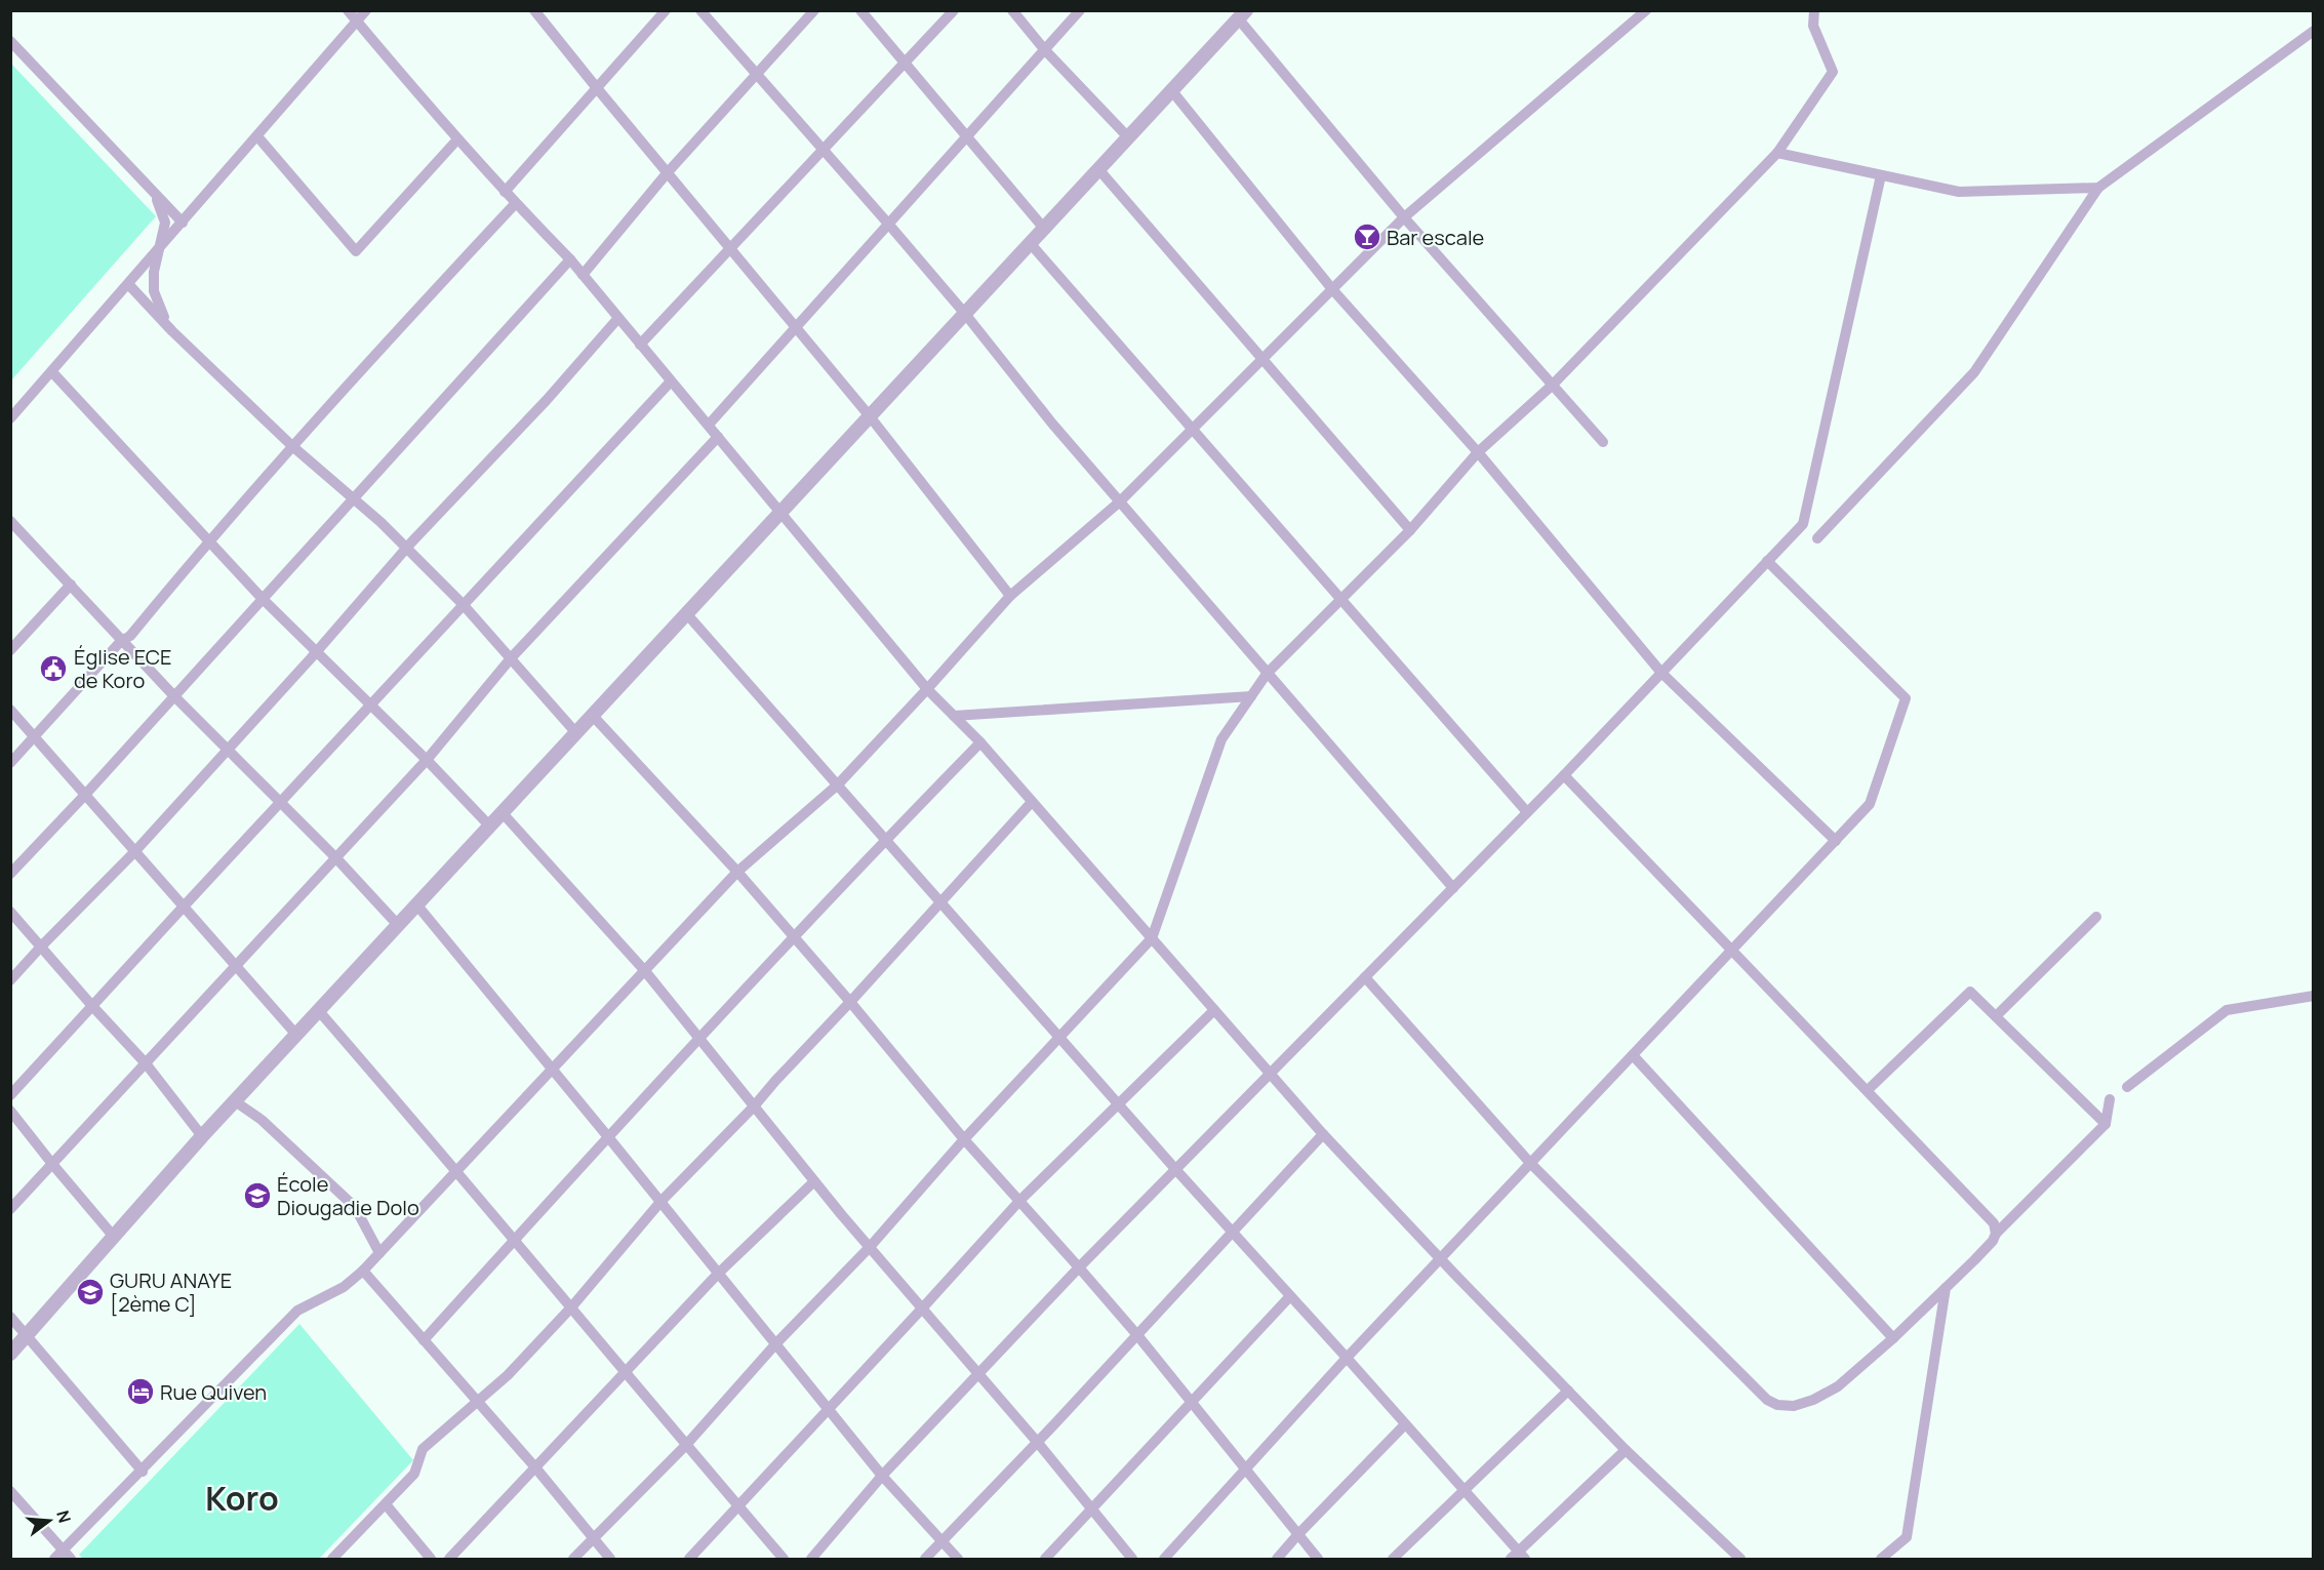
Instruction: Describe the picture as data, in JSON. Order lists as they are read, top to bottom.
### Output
{
  "districts": ["Koro"],
  "places": {
    "bar": ["Bar escale"],
    "public building": ["Église ECE de Koro"],
    "school or university": ["École Diougadie Dolo", "GURU ANAYE [2ème C]"],
    "hotel": ["Rue Quiven"]
  },
  "north": "right"
}
